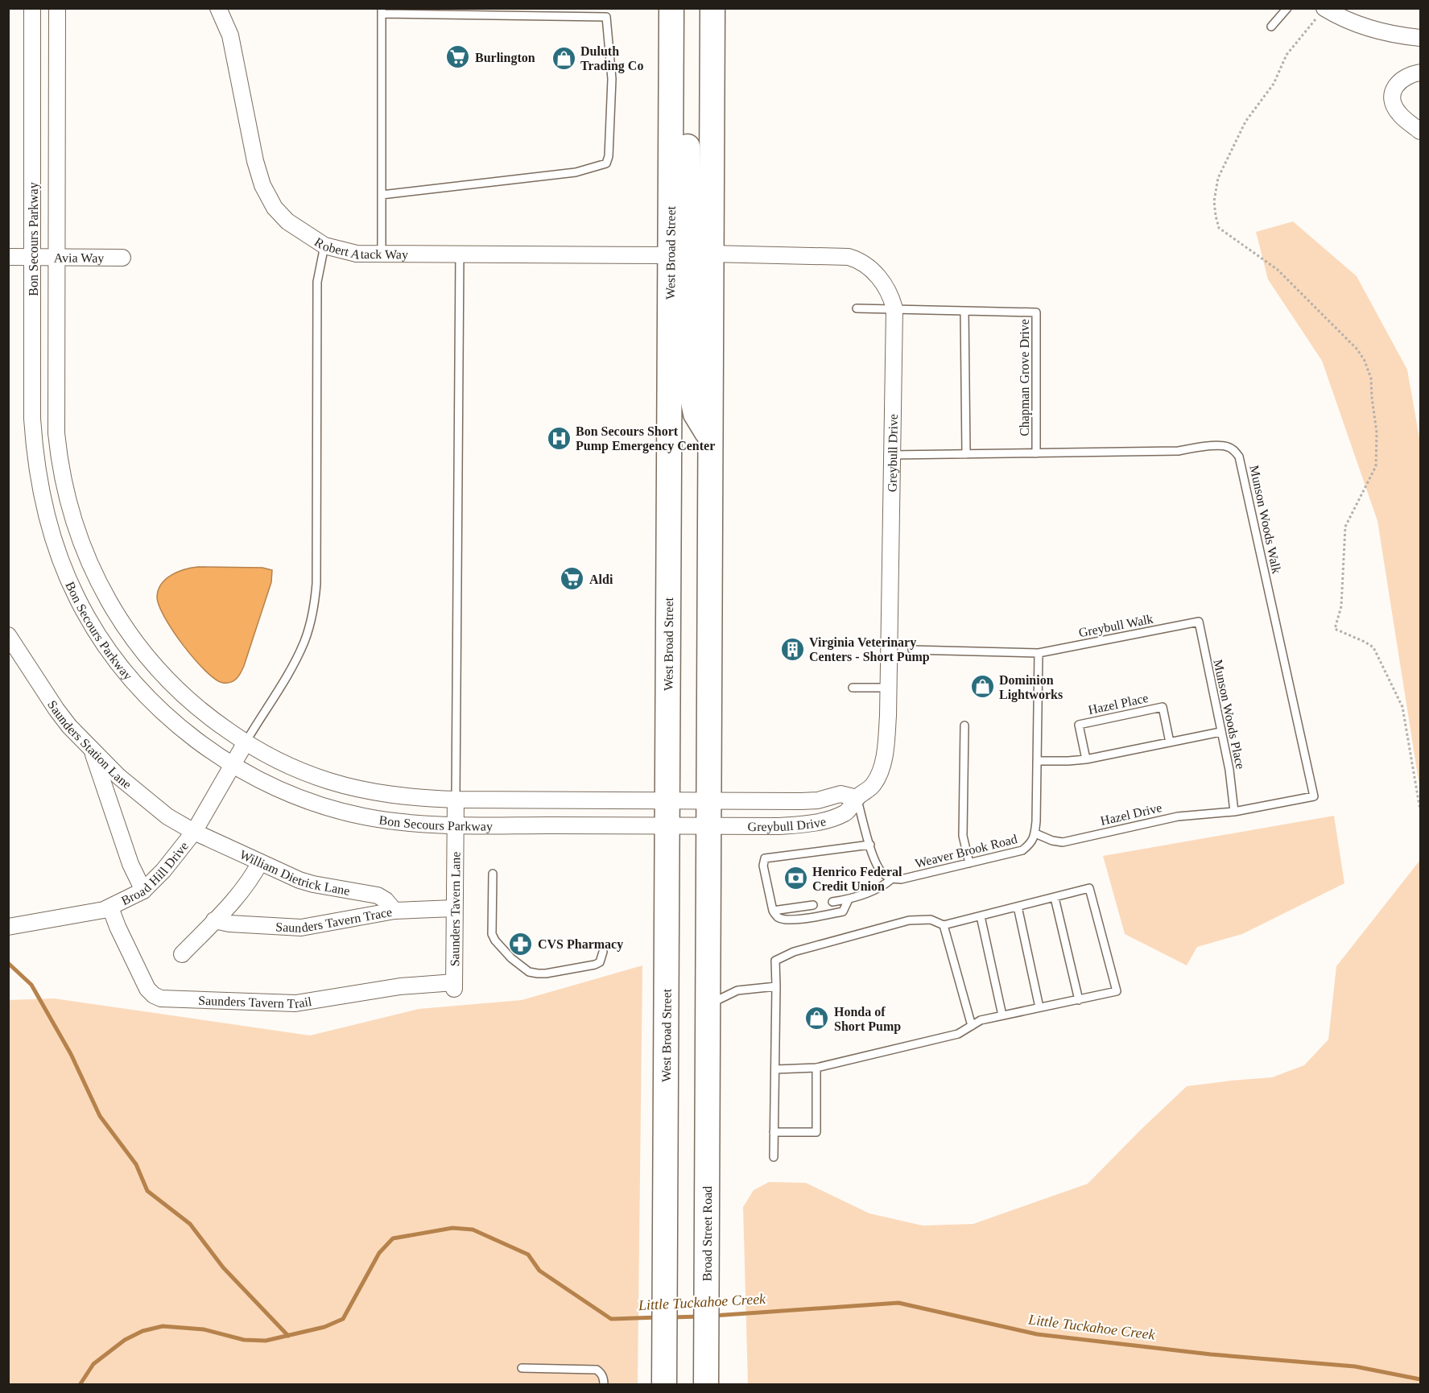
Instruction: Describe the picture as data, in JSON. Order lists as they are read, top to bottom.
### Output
{
  "streets": {
    "main road": ["West Broad Street", "Broad Street Road"],
    "street": [
      "Bon Secours Parkway",
      "Robert Atack Way",
      "Avia Way",
      "Greybull Drive",
      "Saunders Station Lane",
      "William Dietrick Lane",
      "Broad Hill Drive",
      "Saunders Tavern Lane",
      "Saunders Tavern Trace",
      "Saunders Tavern Trail"
    ],
    "lane": [
      "Chapman Grove Drive",
      "Munson Woods Walk",
      "Greybull Walk",
      "Hazel Place",
      "Munson Woods Place",
      "Hazel Drive",
      "Weaver Brook Road"
    ]
  },
  "crossings": [
    ["Bon Secours Parkway", "West Broad Street"],
    ["Bon Secours Parkway", "Avia Way"],
    ["Bon Secours Parkway", "Greybull Drive"],
    ["Bon Secours Parkway", "Broad Hill Drive"],
    ["Bon Secours Parkway", "Saunders Tavern Lane"],
    ["Robert Atack Way", "West Broad Street"],
    ["West Broad Street", "Greybull Drive"],
    ["Chapman Grove Drive", "Munson Woods Walk"],
    ["Greybull Drive", "Munson Woods Walk"],
    ["Munson Woods Walk", "Munson Woods Place"],
    ["Munson Woods Walk", "Hazel Drive"],
    ["Greybull Walk", "Munson Woods Place"],
    ["Greybull Walk", "Weaver Brook Road"],
    ["Munson Woods Place", "Hazel Drive"],
    ["Saunders Station Lane", "William Dietrick Lane"],
    ["Saunders Station Lane", "Broad Hill Drive"],
    ["Hazel Drive", "Weaver Brook Road"],
    ["William Dietrick Lane", "Broad Hill Drive"],
    ["William Dietrick Lane", "Saunders Tavern Trace"],
    ["Broad Hill Drive", "Saunders Tavern Trail"],
    ["Saunders Tavern Lane", "Saunders Tavern Trace"],
    ["Saunders Tavern Lane", "Saunders Tavern Trail"]
  ],
  "water": ["Little Tuckahoe Creek"],
  "places": {
    "supermarket": ["Burlington", "Aldi"],
    "shop": ["Duluth Trading Co", "Dominion Lightworks", "Honda of Short Pump"],
    "hospital": ["Bon Secours Short Pump Emergency Center"],
    "building": ["Virginia Veterinary Centers - Short Pump"],
    "bank": ["Henrico Federal Credit Union"],
    "pharmacy": ["CVS Pharmacy"]
  }
}
